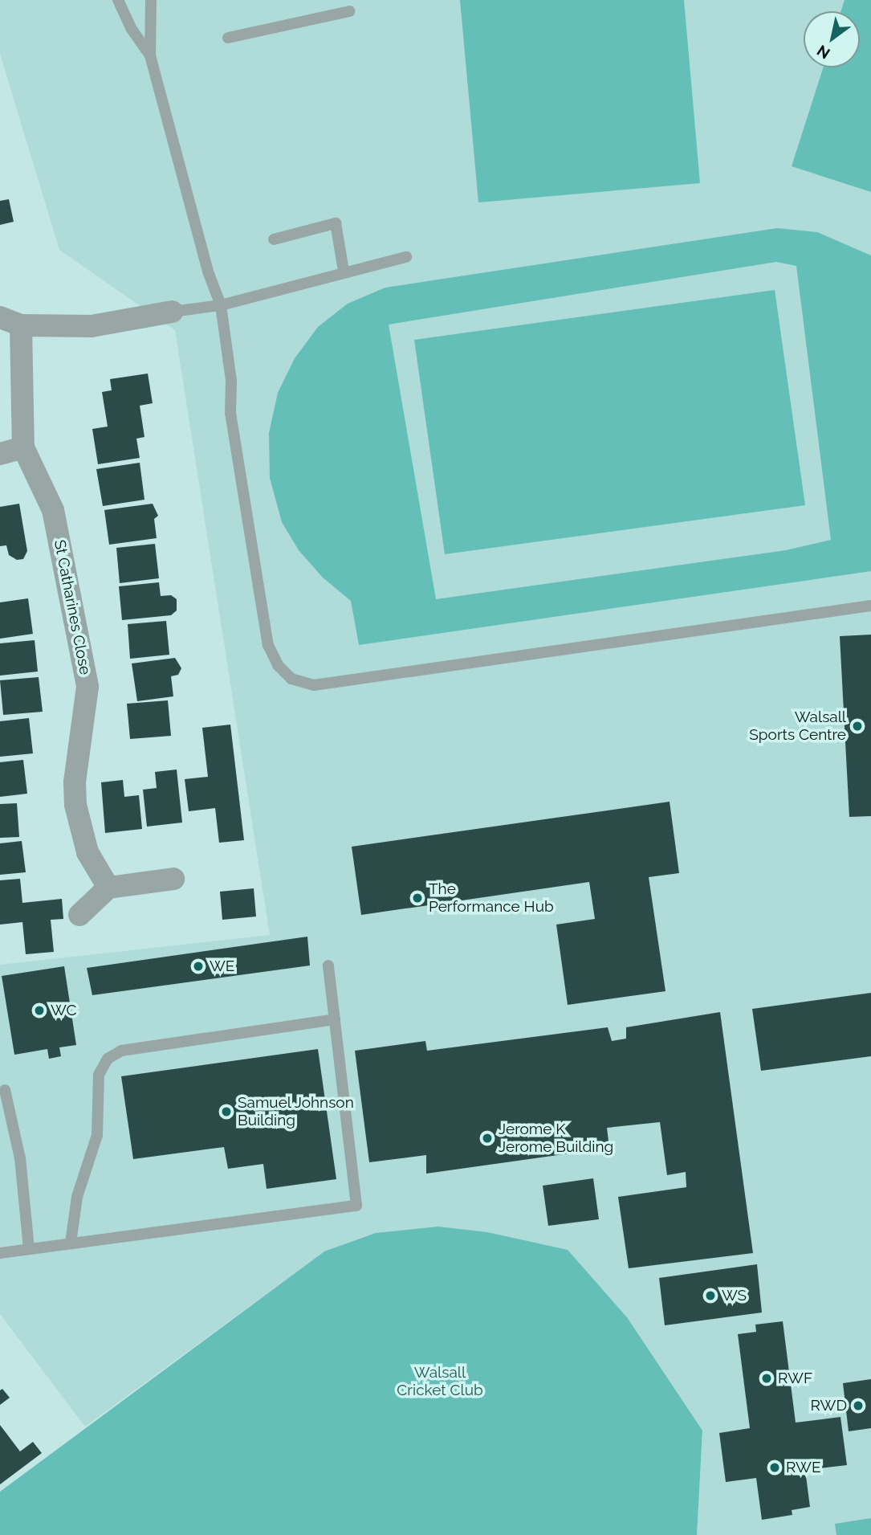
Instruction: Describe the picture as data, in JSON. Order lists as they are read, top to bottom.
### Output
{
  "streets": {
    "street": ["St Catharines Close"]
  },
  "parks": ["Walsall Cricket Club"],
  "places": [
    "Walsall Sports Centre",
    "The Performance Hub",
    "WE",
    "WC",
    "Samuel Johnson Building",
    "Jerome K Jerome Building",
    "WS",
    "RWF",
    "RWD",
    "RWE"
  ],
  "north": "bottom left"
}
